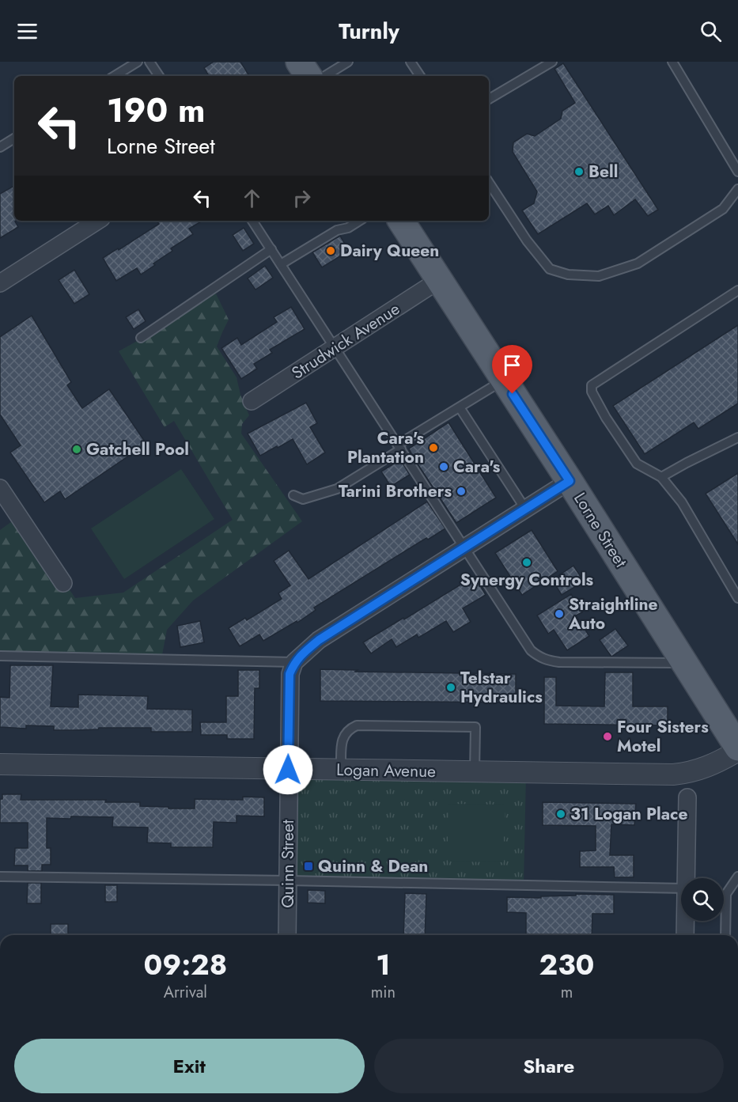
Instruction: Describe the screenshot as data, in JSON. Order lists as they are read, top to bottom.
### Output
{
  "streets": {
    "main road": ["Lorne Street"],
    "street": ["Strudwick Avenue", "Logan Avenue", "Quinn Street"]
  },
  "crossings": [
    ["Strudwick Avenue", "Lorne Street"],
    ["Lorne Street", "Logan Avenue"],
    ["Logan Avenue", "Quinn Street"]
  ],
  "places": {
    "other": [
      "Bell",
      "Dairy Queen",
      "Cara's Plantation",
      "Gatchell Pool",
      "Cara's",
      "Tarini Brothers",
      "Synergy Controls",
      "Straightline Auto",
      "Telstar Hydraulics",
      "Four Sisters Motel",
      "31 Logan Place"
    ],
    "transit": ["Quinn & Dean"]
  },
  "page": {
    "header": "Turnly",
    "turn": ["190 m", "Lorne Street"],
    "eta": [
      "09:28",
      "Arrival",
      "1",
      "min",
      "230",
      "m"
    ],
    "buttons": ["Exit", "Share"]
  }
}
